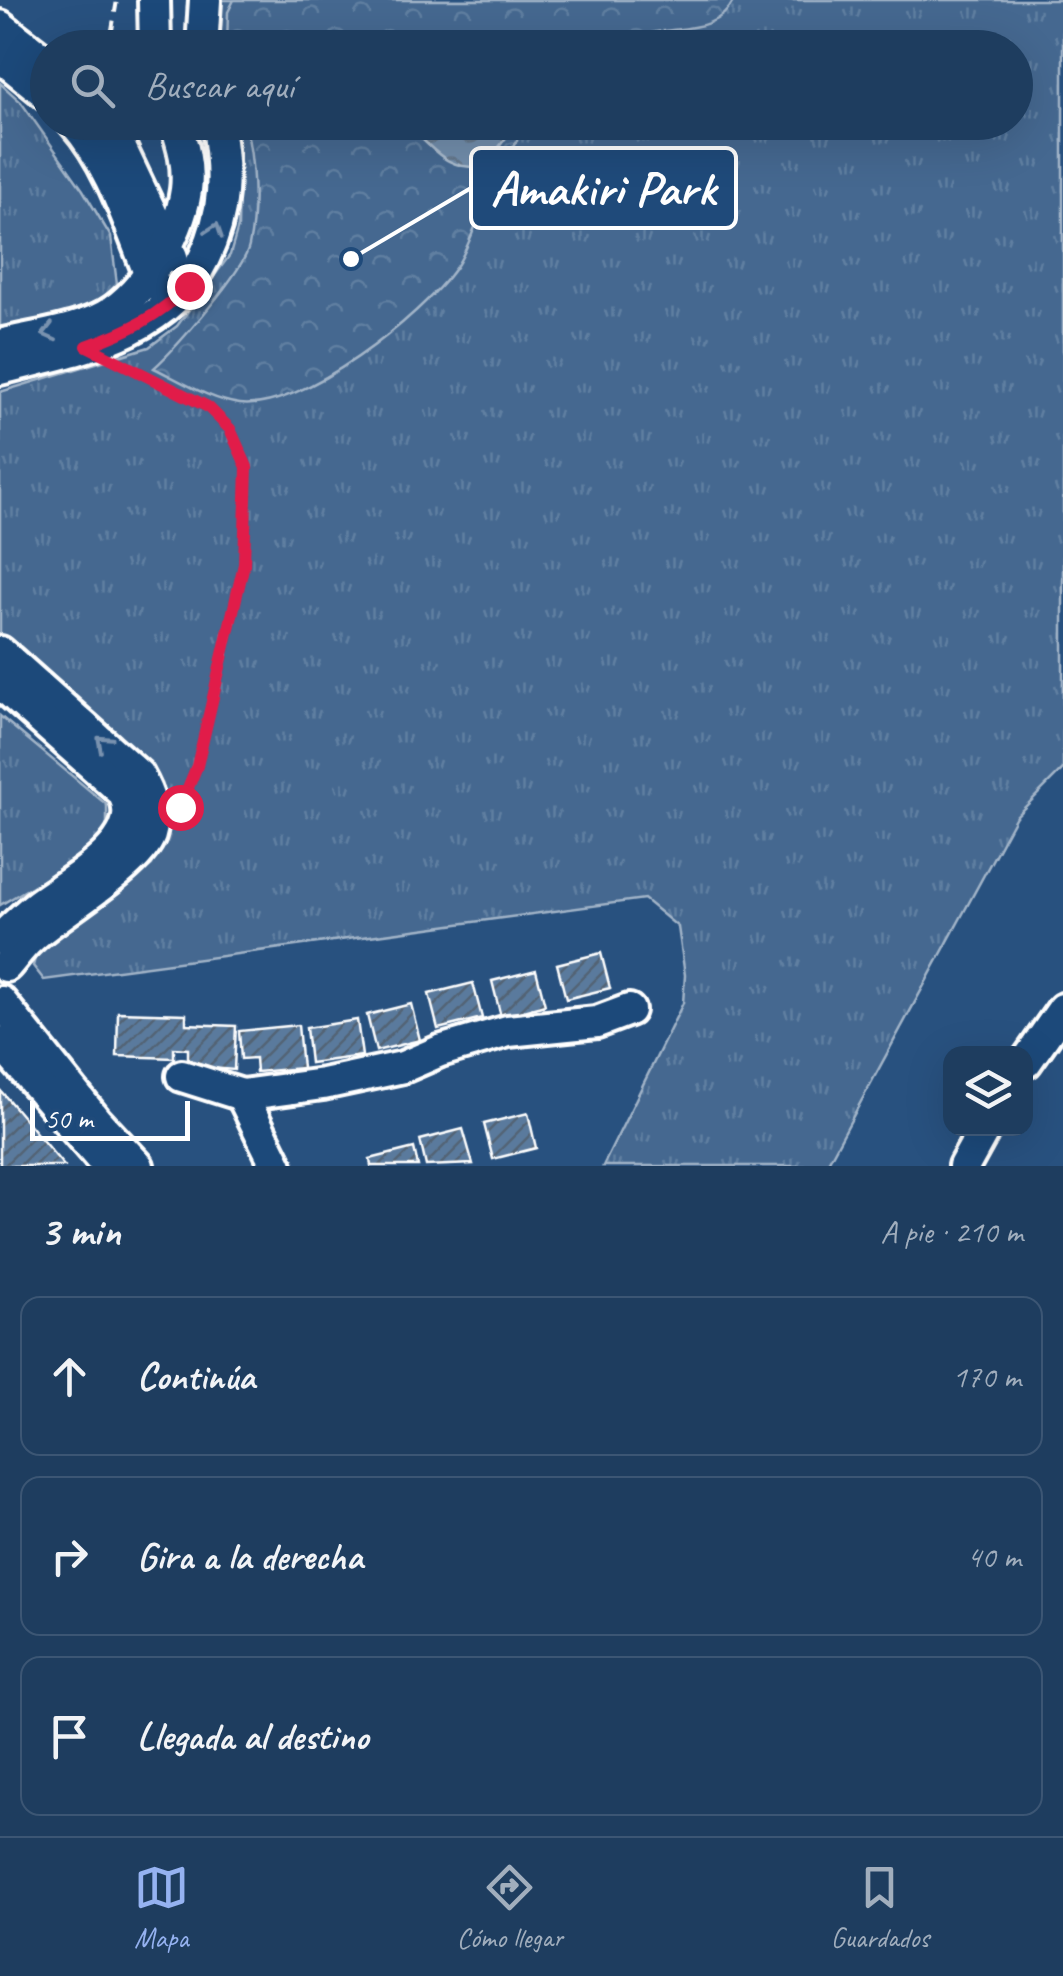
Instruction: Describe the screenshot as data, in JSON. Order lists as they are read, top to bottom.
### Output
{
  "places": ["Amakiri Park"],
  "scale_bar": "50 m",
  "page": {
    "search": "Buscar aquí",
    "scale": "50 m",
    "heading": ["3 min", "A pie · 210 m"],
    "list": [
      ["Continúa", "170 m"],
      ["Gira a la derecha", "40 m"],
      "Llegada al destino"
    ],
    "nav": ["Mapa", "Cómo llegar", "Guardados"]
  }
}
